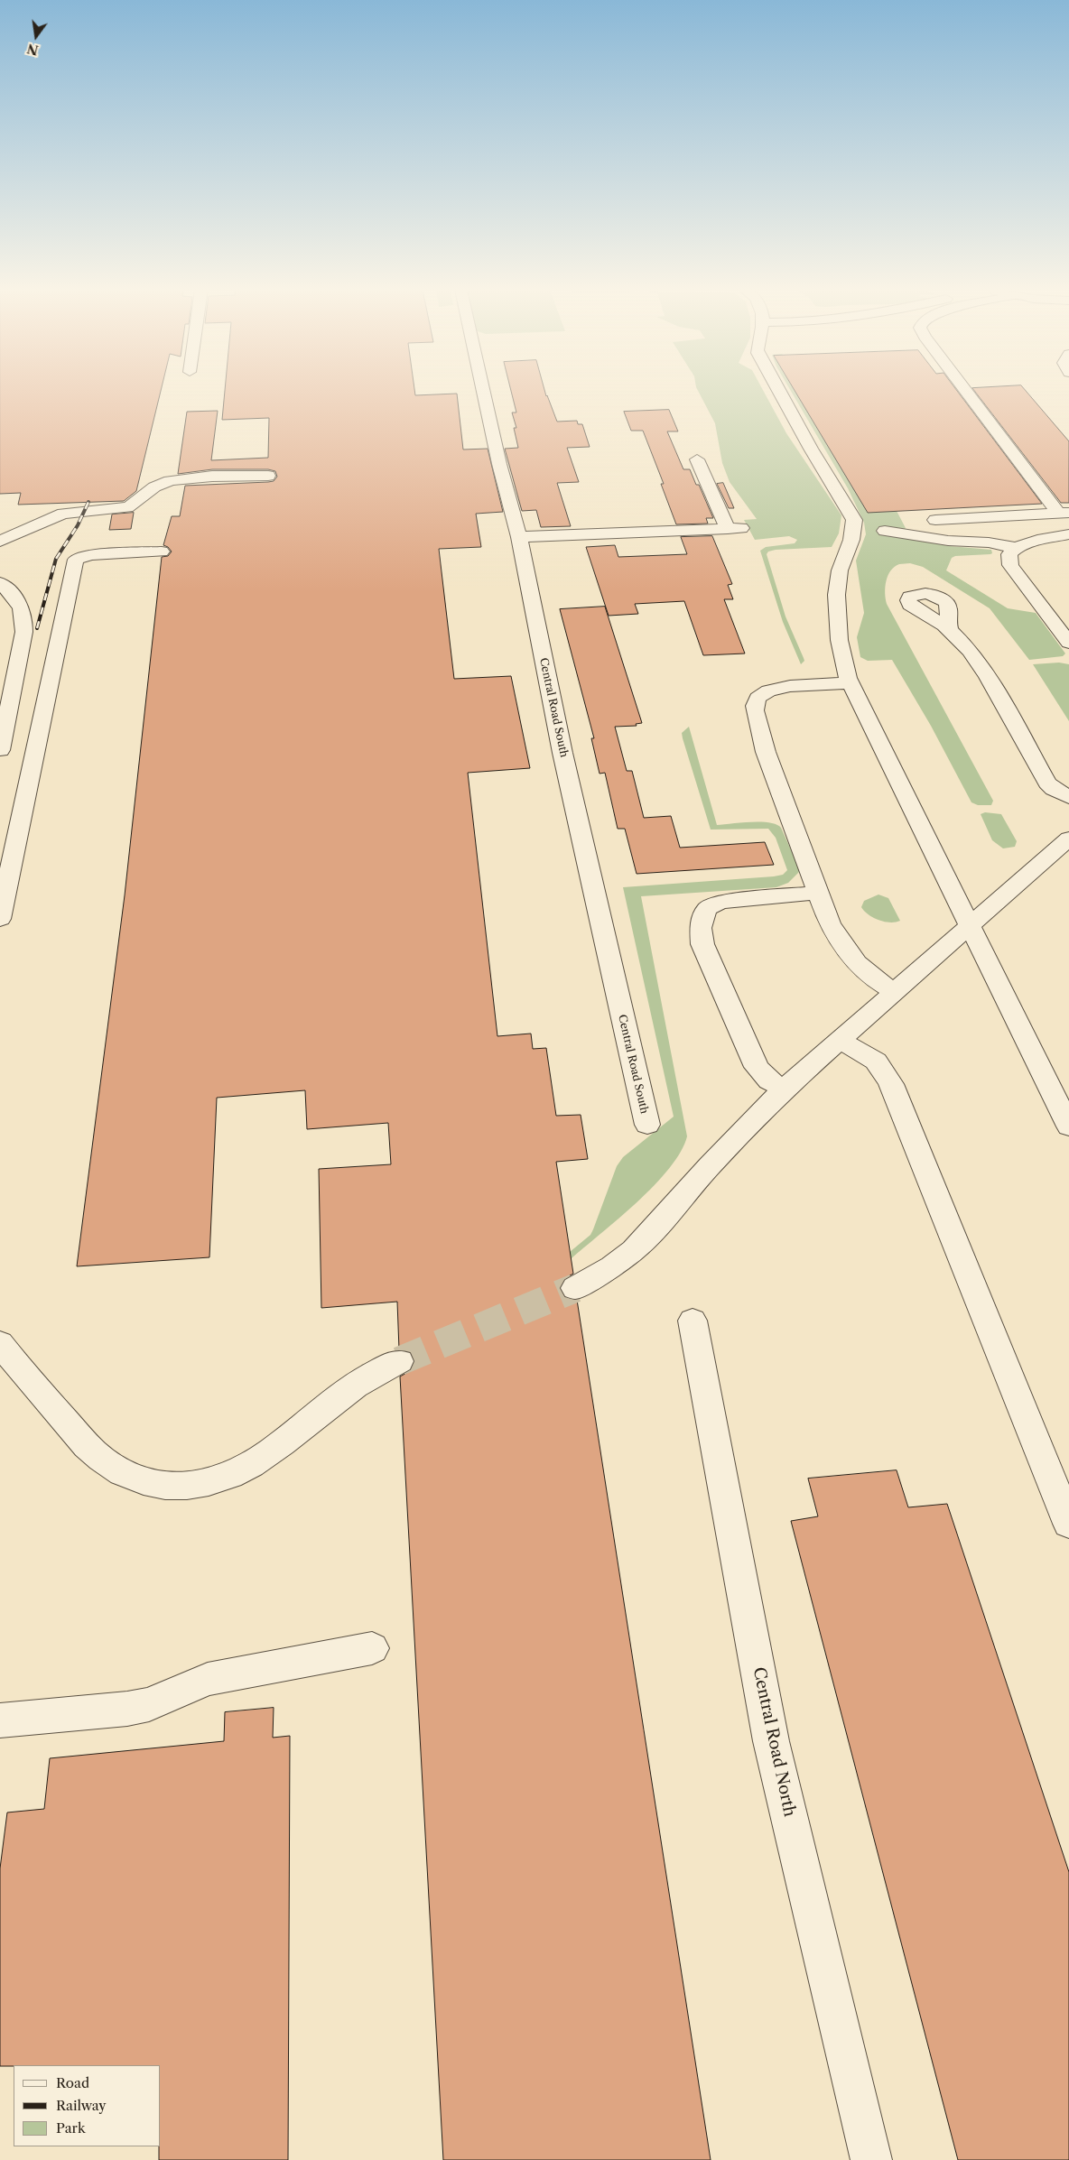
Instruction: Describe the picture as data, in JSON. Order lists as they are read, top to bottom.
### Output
{
  "streets": {
    "lane": ["Central Road South", "Central Road North"]
  },
  "legend": ["Road", "Railway", "Park"],
  "north": "bottom"
}
